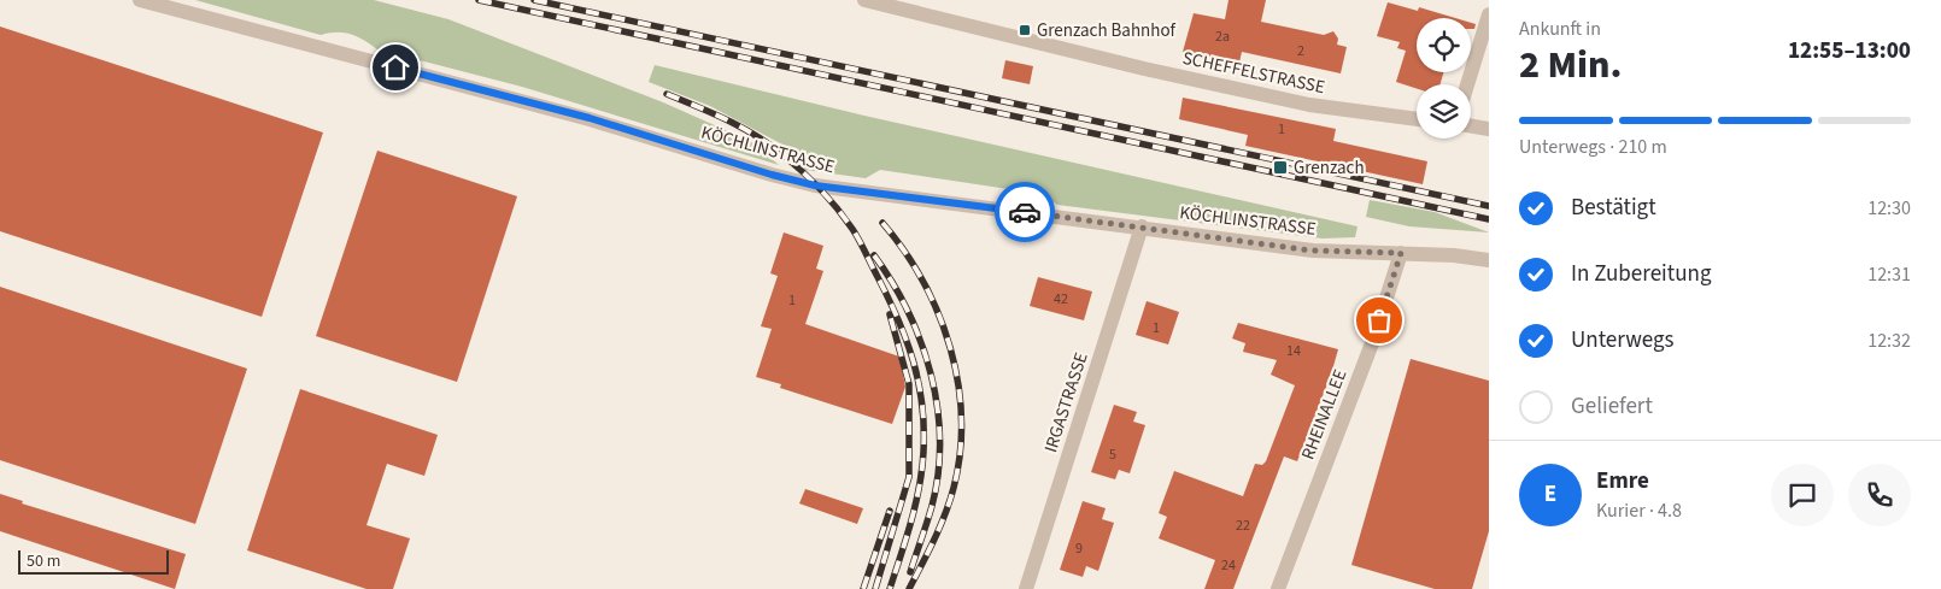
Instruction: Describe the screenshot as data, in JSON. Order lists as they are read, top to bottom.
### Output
{
  "streets": {
    "street": [
      "SCHEFFELSTRASSE",
      "KÖCHLINSTRASSE",
      "IRGASTRASSE",
      "RHEINALLEE"
    ]
  },
  "crossings": [
    ["KÖCHLINSTRASSE", "IRGASTRASSE"],
    ["KÖCHLINSTRASSE", "RHEINALLEE"]
  ],
  "places": {
    "transit": ["Grenzach Bahnhof", "Grenzach"]
  },
  "house_numbers": [
    "2a",
    "2",
    "1",
    "42",
    "1",
    "1",
    "14",
    "5",
    "22",
    "9",
    "24"
  ],
  "scale_bar": "50 m",
  "page": {
    "heading": ["2 Min.", "Ankunft in", "12:55–13:00"],
    "panel": ["Emre", "Kurier · 4.8"],
    "bar": "Unterwegs · 210 m",
    "list": [
      ["Bestätigt", "12:30"],
      ["In Zubereitung", "12:31"],
      ["Unterwegs", "12:32"],
      "Geliefert"
    ],
    "round": "E",
    "scale": "50 m"
  }
}
